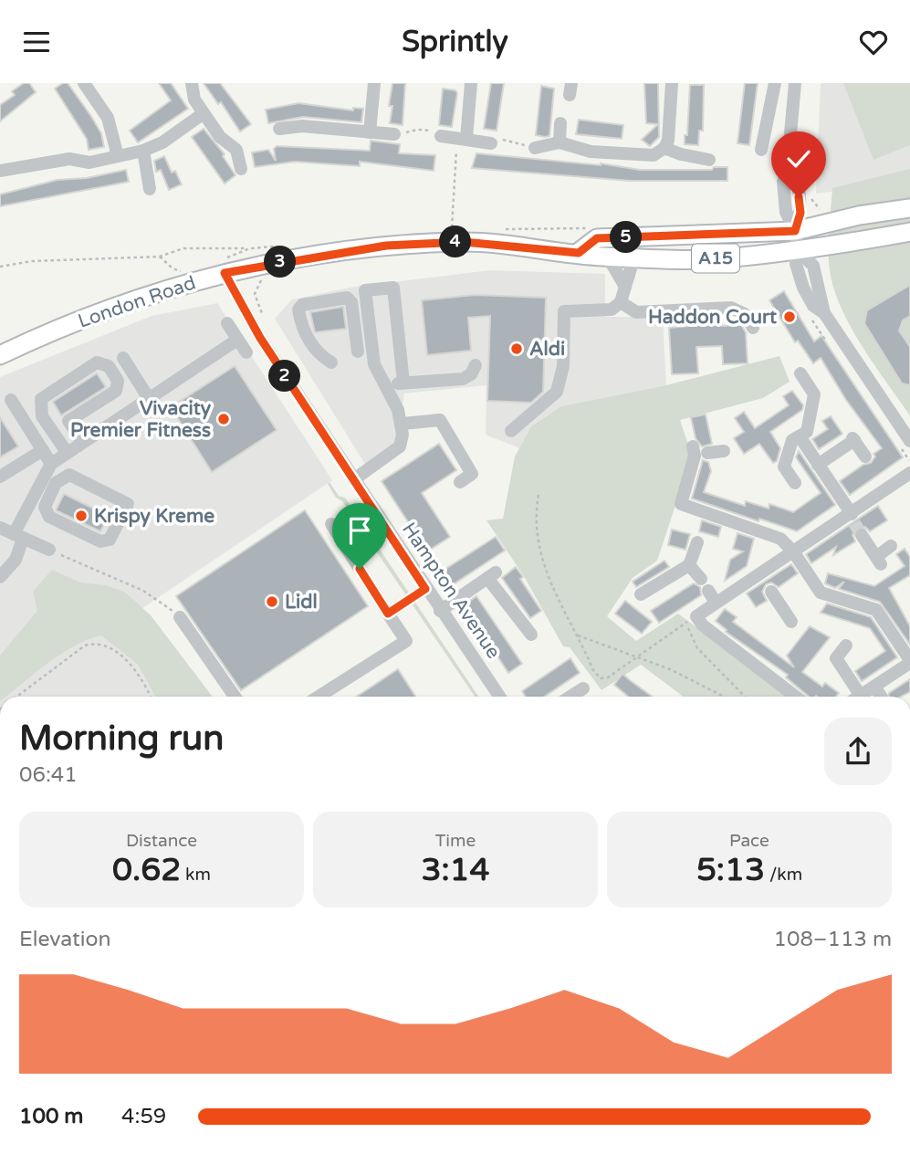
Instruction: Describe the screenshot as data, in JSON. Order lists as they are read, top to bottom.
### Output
{
  "streets": {
    "main road": ["A15", "London Road"],
    "street": ["Hampton Avenue"]
  },
  "crossings": [
    ["A15", "London Road"],
    ["London Road", "Hampton Avenue"]
  ],
  "places": [
    "Haddon Court",
    "Aldi",
    "Vivacity Premier Fitness",
    "Krispy Kreme",
    "Lidl"
  ],
  "page": {
    "header": "Sprintly",
    "pins": [
      "5",
      "4",
      "3",
      "2"
    ],
    "heading": ["Morning run", "06:41"],
    "stats": [
      ["Distance", "0.62 km"],
      ["Time", "3:14"],
      ["Pace", "5:13 /km"]
    ],
    "chart": ["Elevation", "108–113 m"],
    "list": [
      {
        "name": "100 m",
        "note": "4:59"
      }
    ]
  }
}
